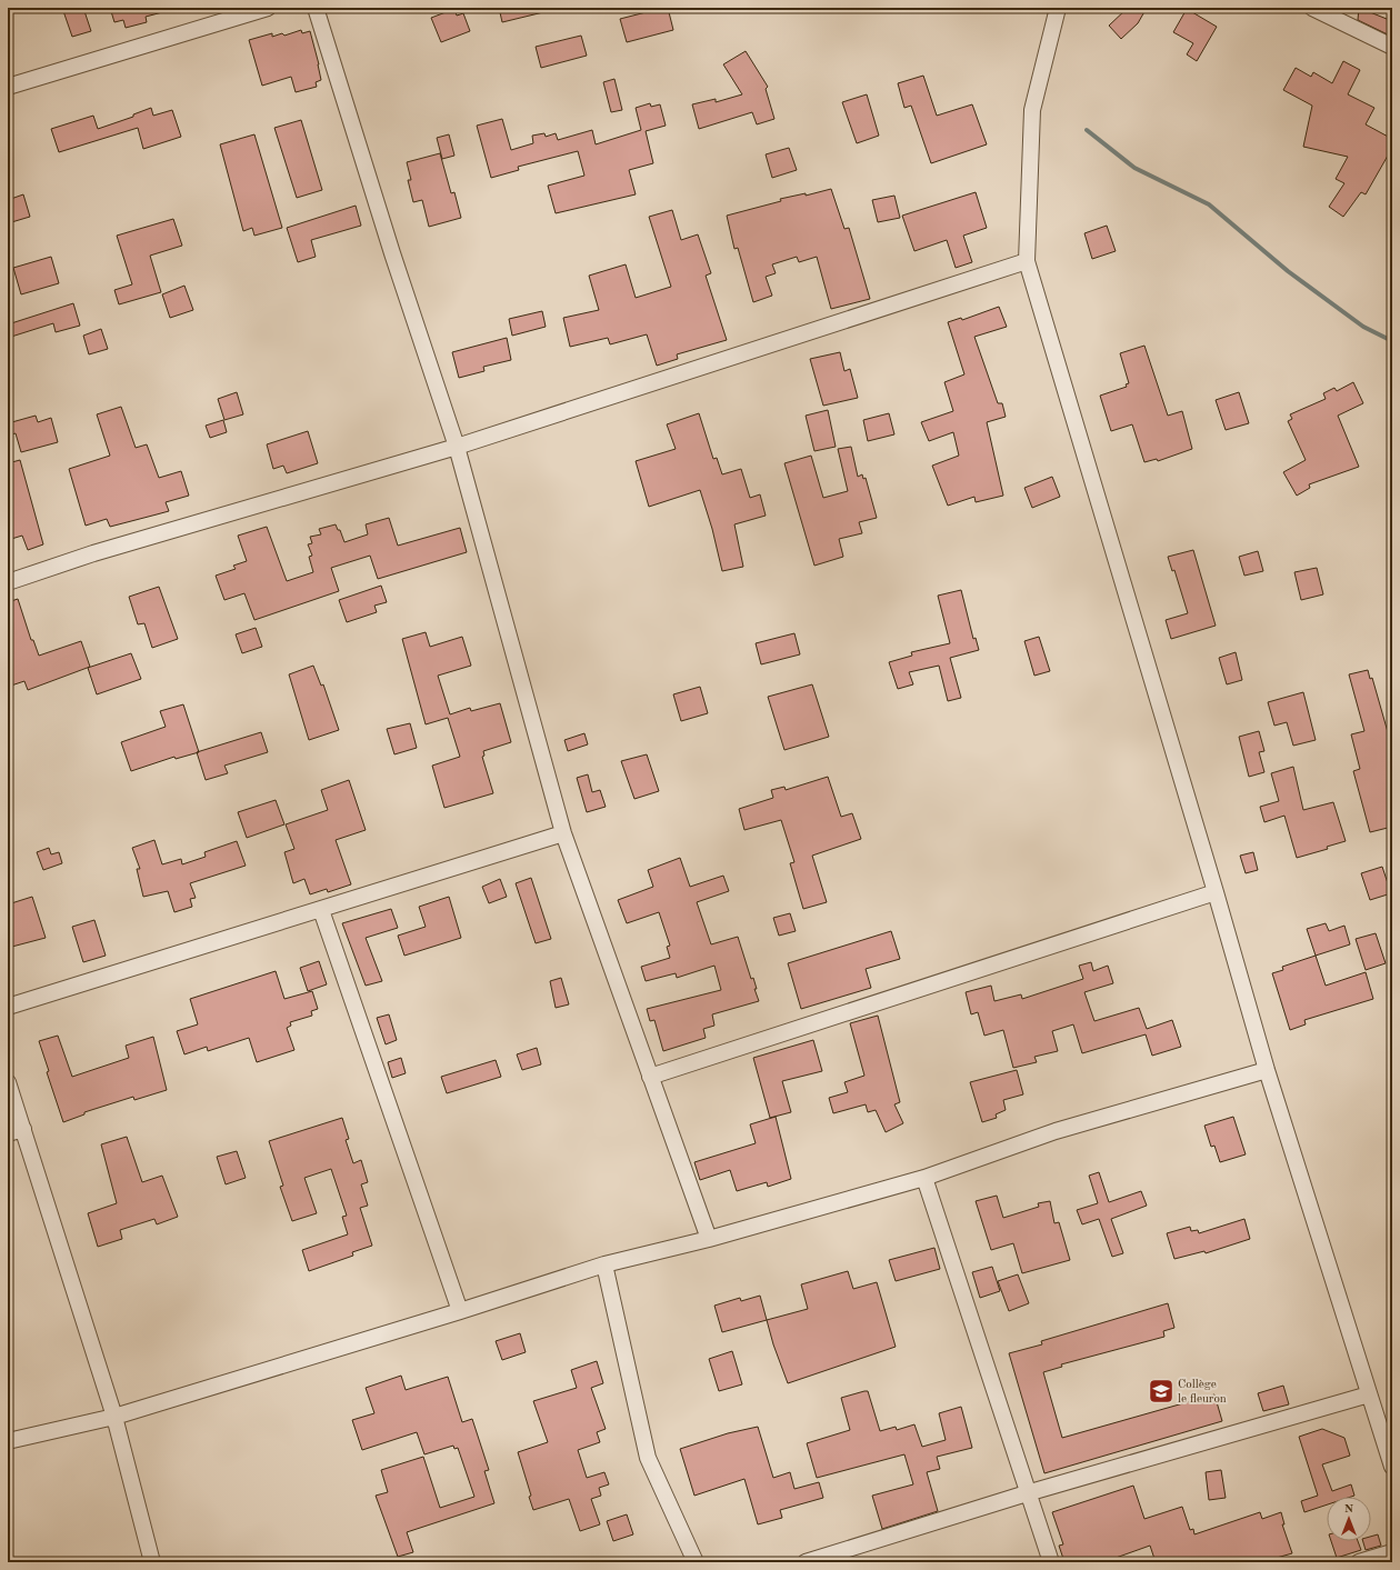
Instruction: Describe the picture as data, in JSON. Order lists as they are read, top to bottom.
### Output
{
  "places": {
    "school or university": ["Collège le fleuron"]
  },
  "north": "top"
}
